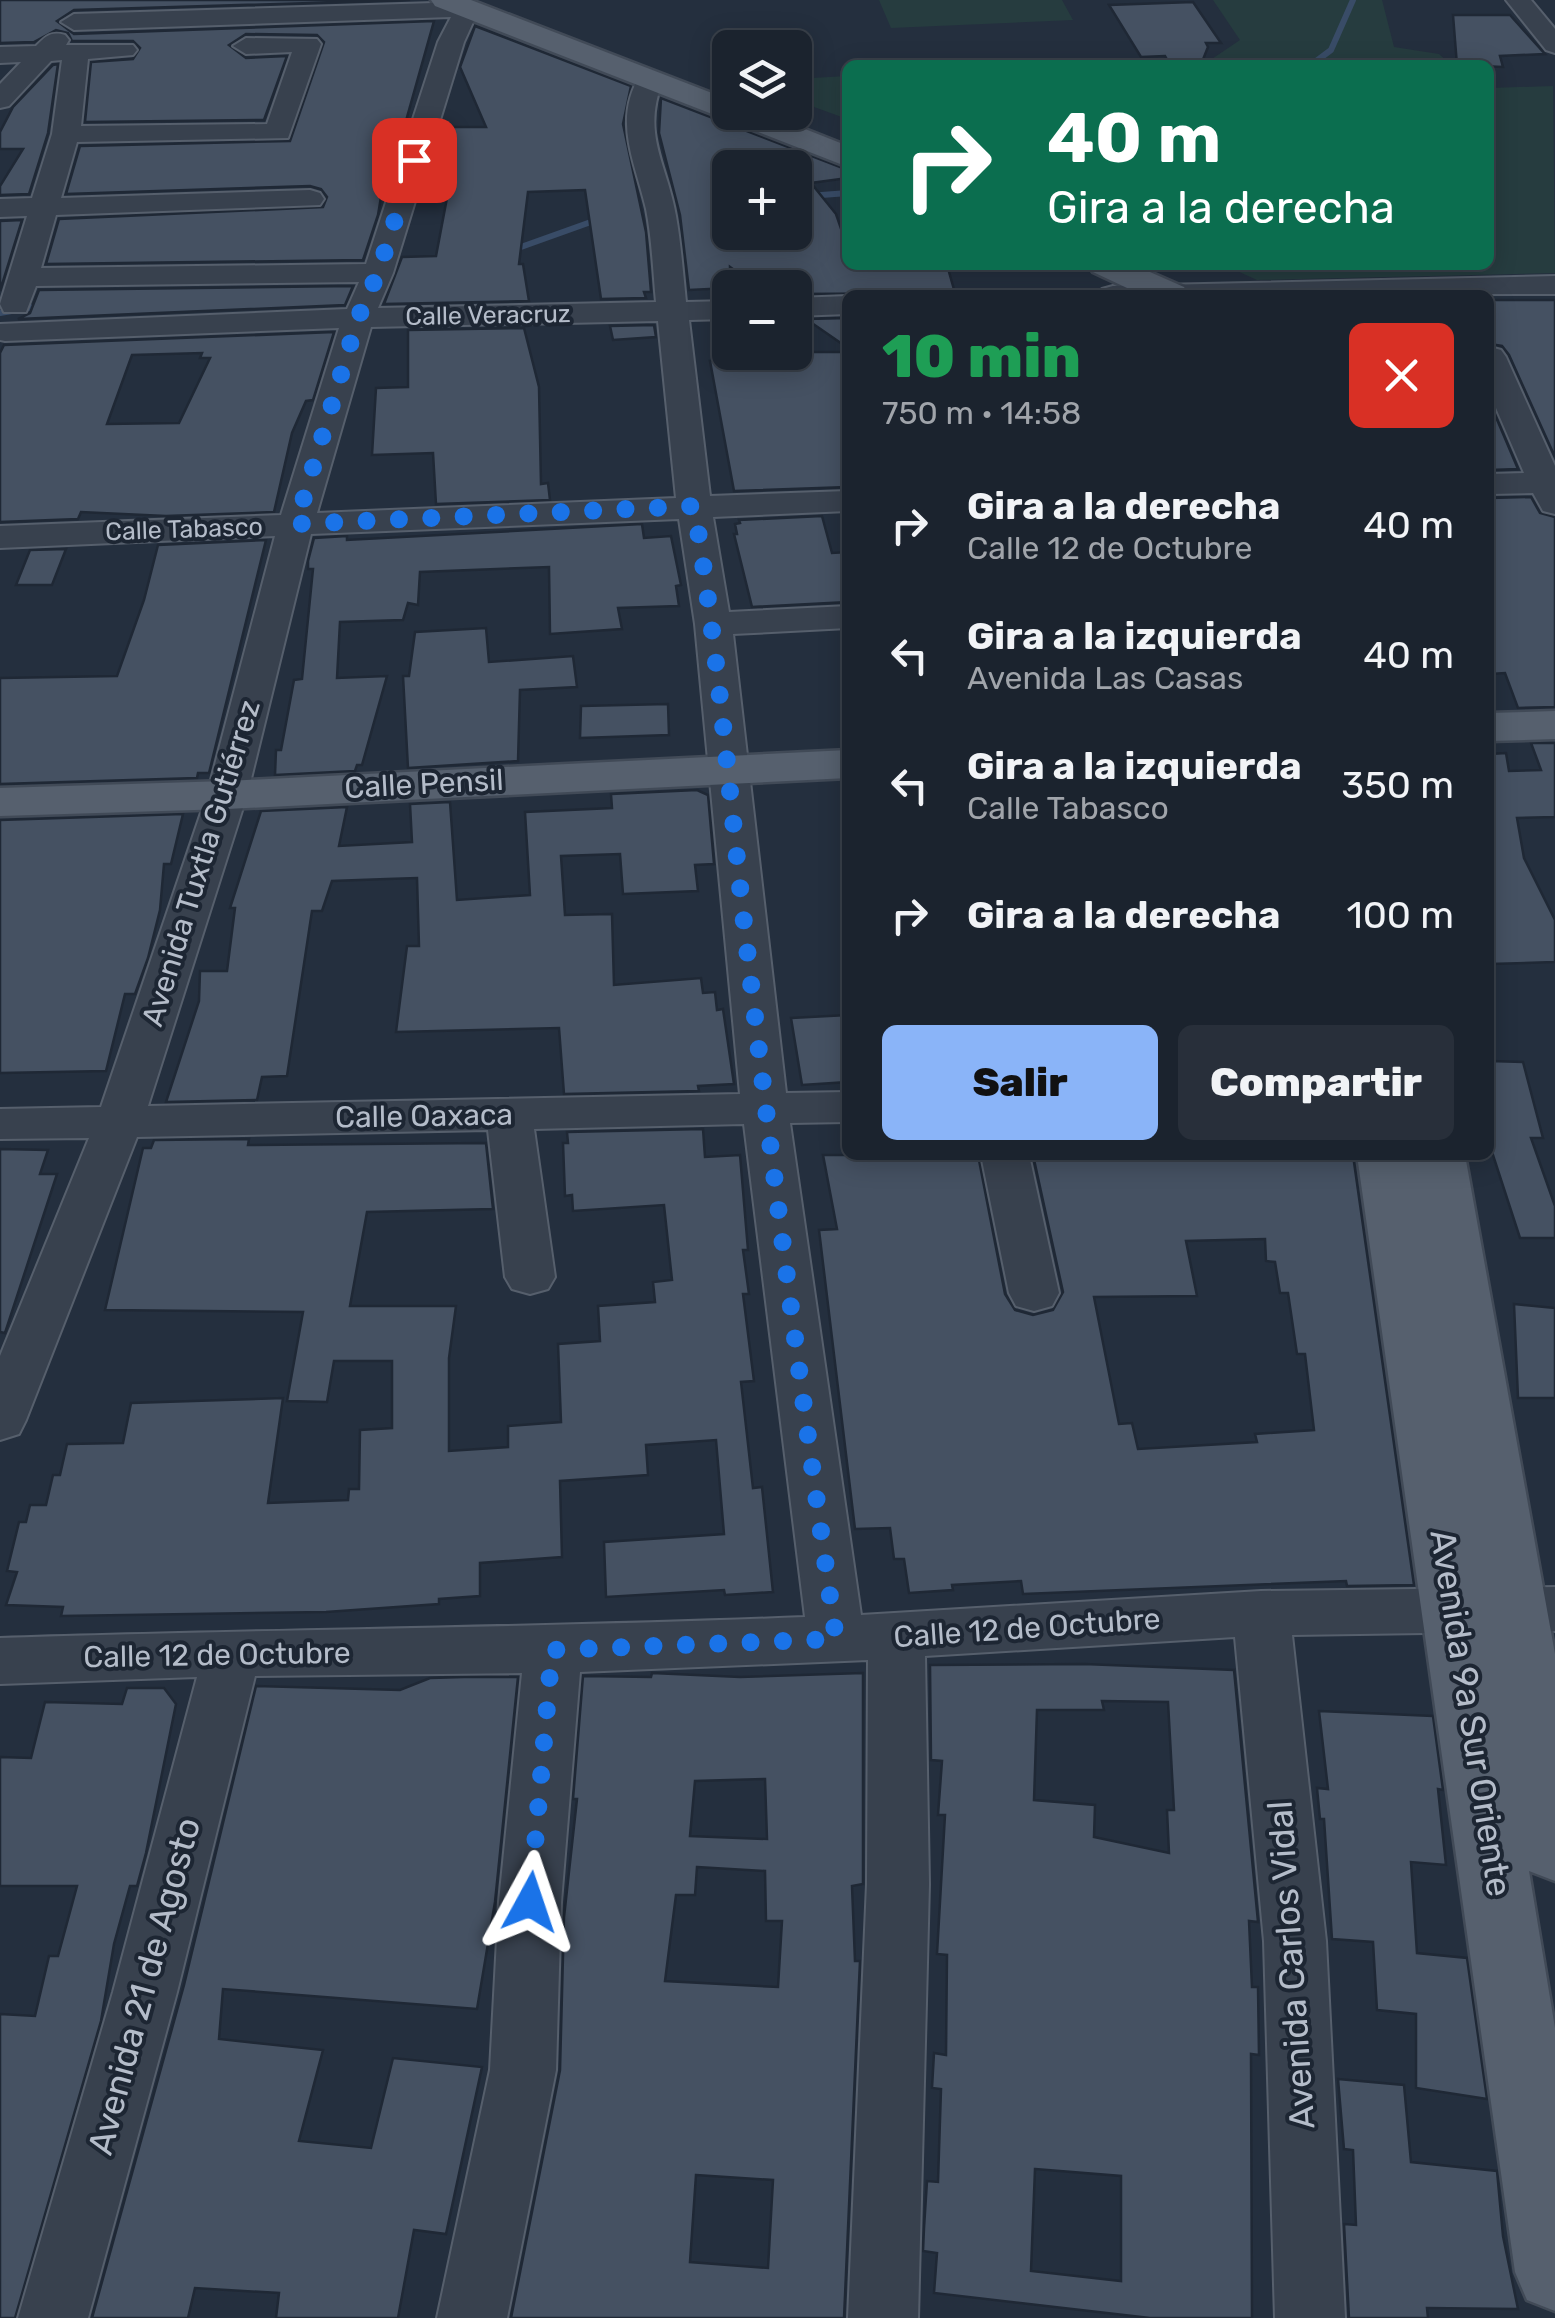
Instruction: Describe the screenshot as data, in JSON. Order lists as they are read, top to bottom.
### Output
{
  "streets": {
    "main road": ["Calle Pensil", "Avenida 9a Sur Oriente"],
    "street": [
      "Calle Veracruz",
      "Calle Tabasco",
      "Avenida Tuxtla Gutiérrez",
      "Calle Oaxaca",
      "Calle 12 de Octubre",
      "Avenida Carlos Vidal",
      "Avenida 21 de Agosto"
    ]
  },
  "crossings": [
    ["Calle Veracruz", "Avenida Tuxtla Gutiérrez"],
    ["Calle Tabasco", "Avenida Tuxtla Gutiérrez"],
    ["Calle Pensil", "Avenida Tuxtla Gutiérrez"],
    ["Avenida Tuxtla Gutiérrez", "Calle Oaxaca"],
    ["Calle 12 de Octubre", "Avenida 9a Sur Oriente"],
    ["Calle 12 de Octubre", "Avenida Carlos Vidal"],
    ["Calle 12 de Octubre", "Avenida 21 de Agosto"]
  ],
  "page": {
    "map_buttons": ["+", "−"],
    "turn": ["40 m", "Gira a la derecha"],
    "heading": ["10 min", "750 m · 14:58"],
    "list": [
      {
        "name": "Gira a la derecha",
        "note": "Calle 12 de Octubre",
        "value": "40 m"
      },
      {
        "name": "Gira a la izquierda",
        "note": "Avenida Las Casas",
        "value": "40 m"
      },
      {
        "name": "Gira a la izquierda",
        "note": "Calle Tabasco",
        "value": "350 m"
      },
      {
        "name": "Gira a la derecha",
        "value": "100 m"
      }
    ],
    "buttons": ["Salir", "Compartir"]
  }
}
